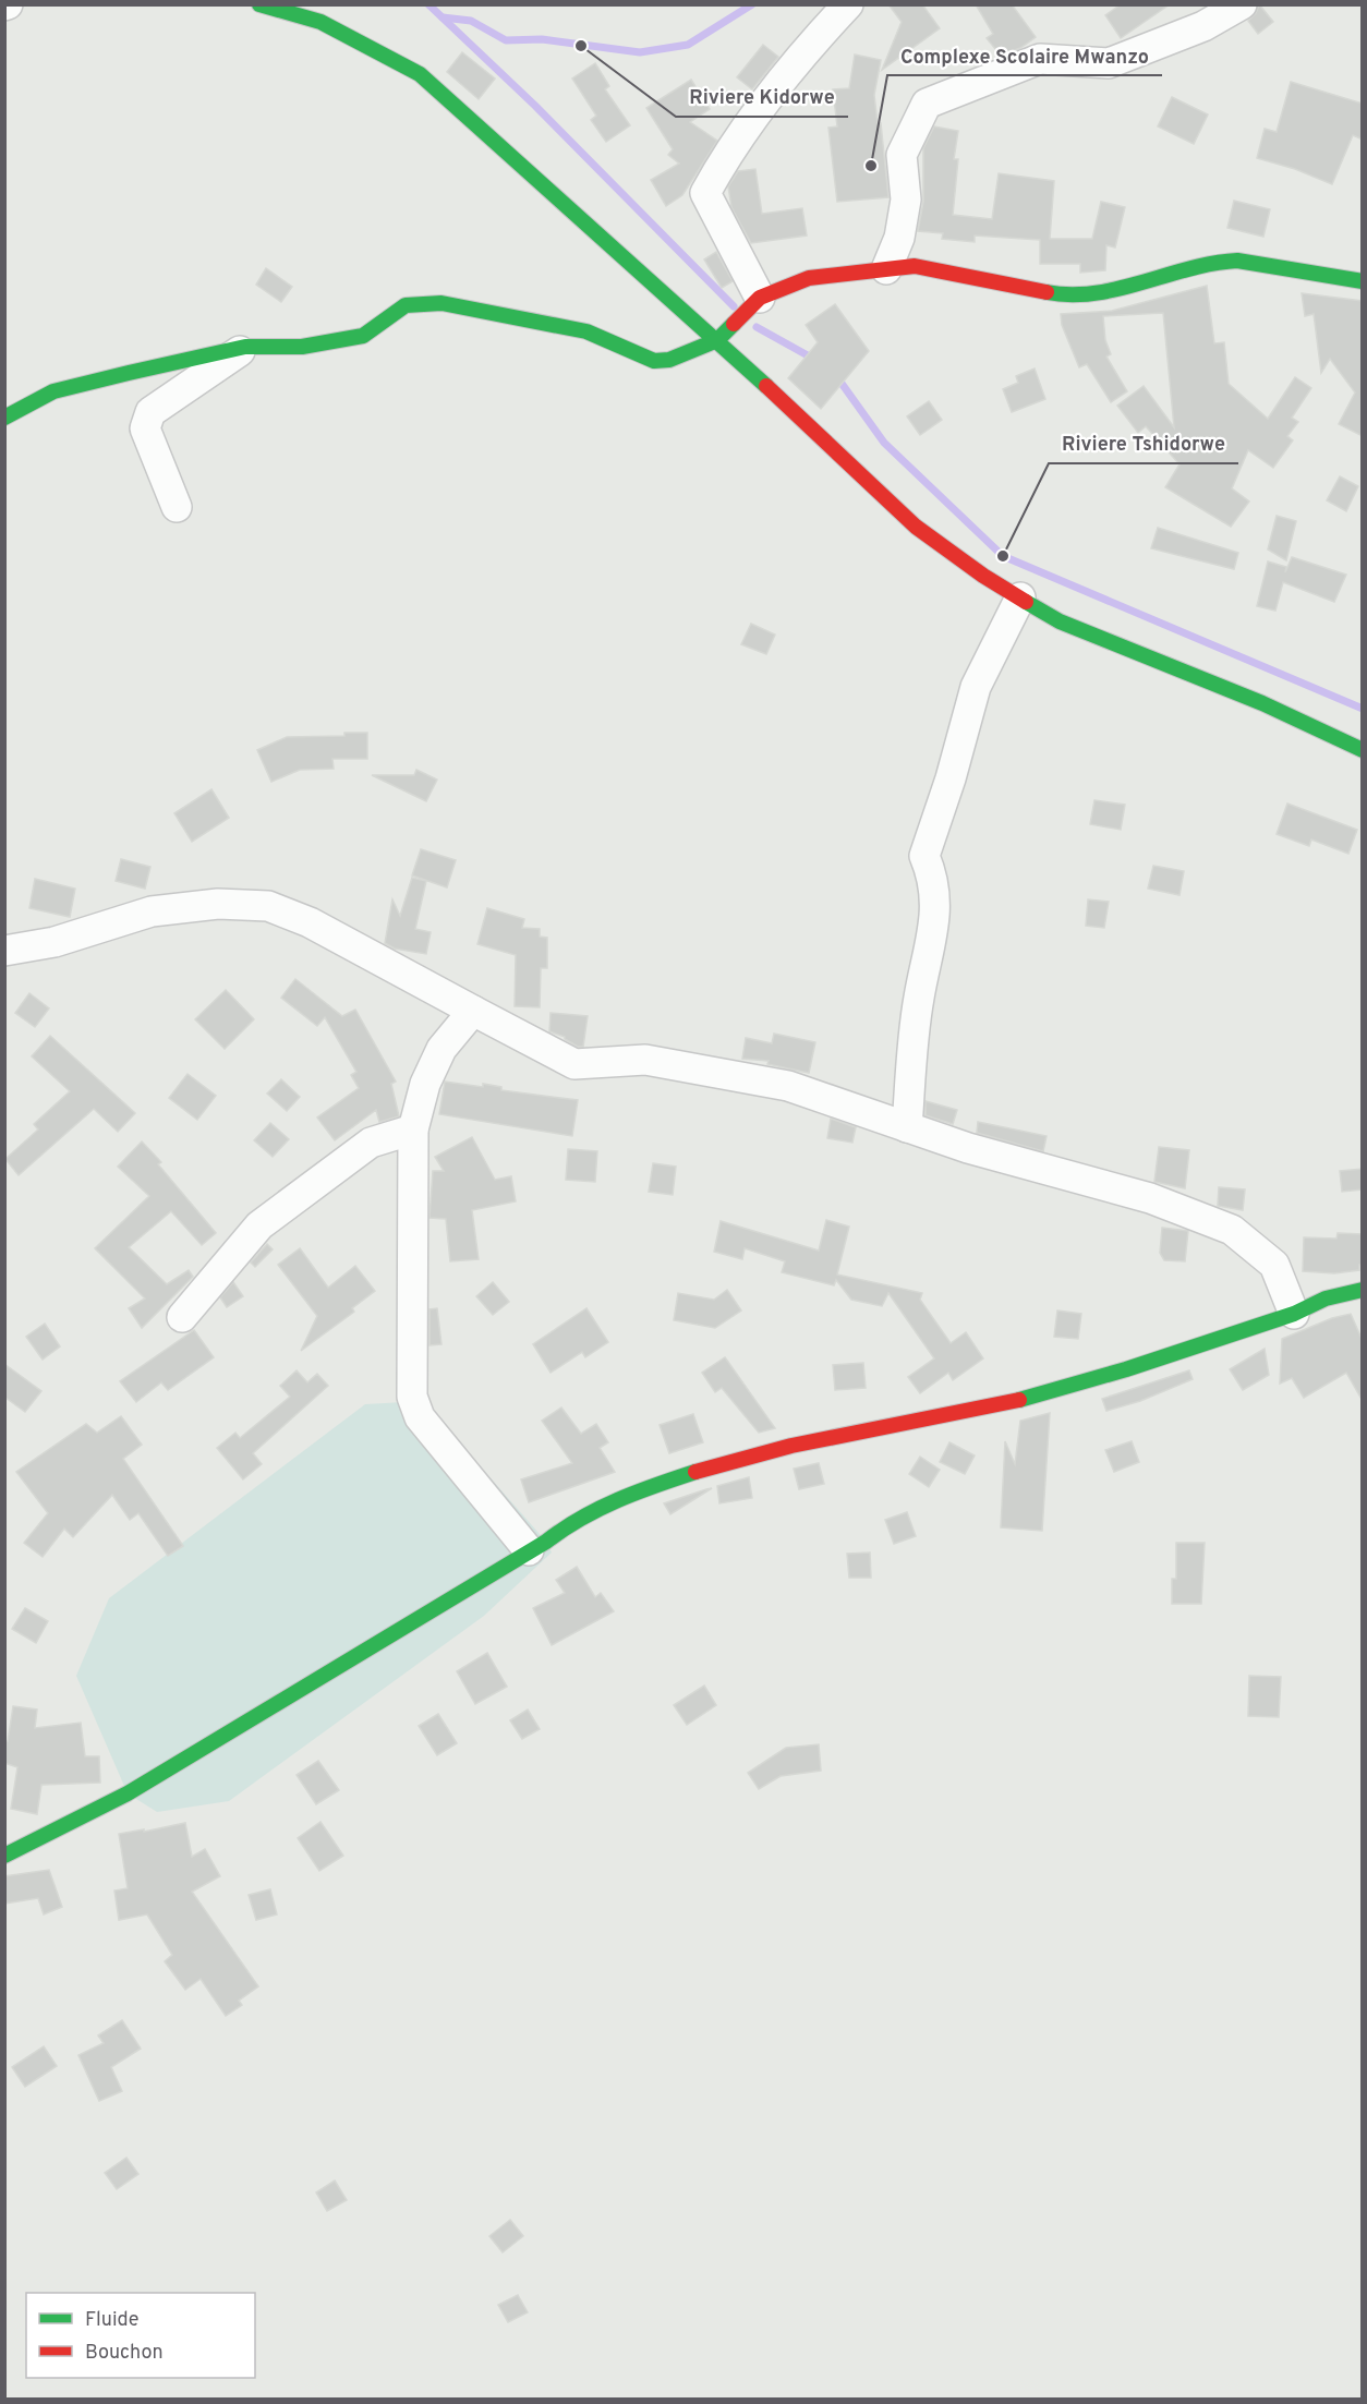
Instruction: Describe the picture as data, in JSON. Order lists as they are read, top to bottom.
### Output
{
  "places": ["Riviere Kidorwe", "Complexe Scolaire Mwanzo", "Riviere Tshidorwe"],
  "legend": ["Fluide", "Bouchon"]
}
